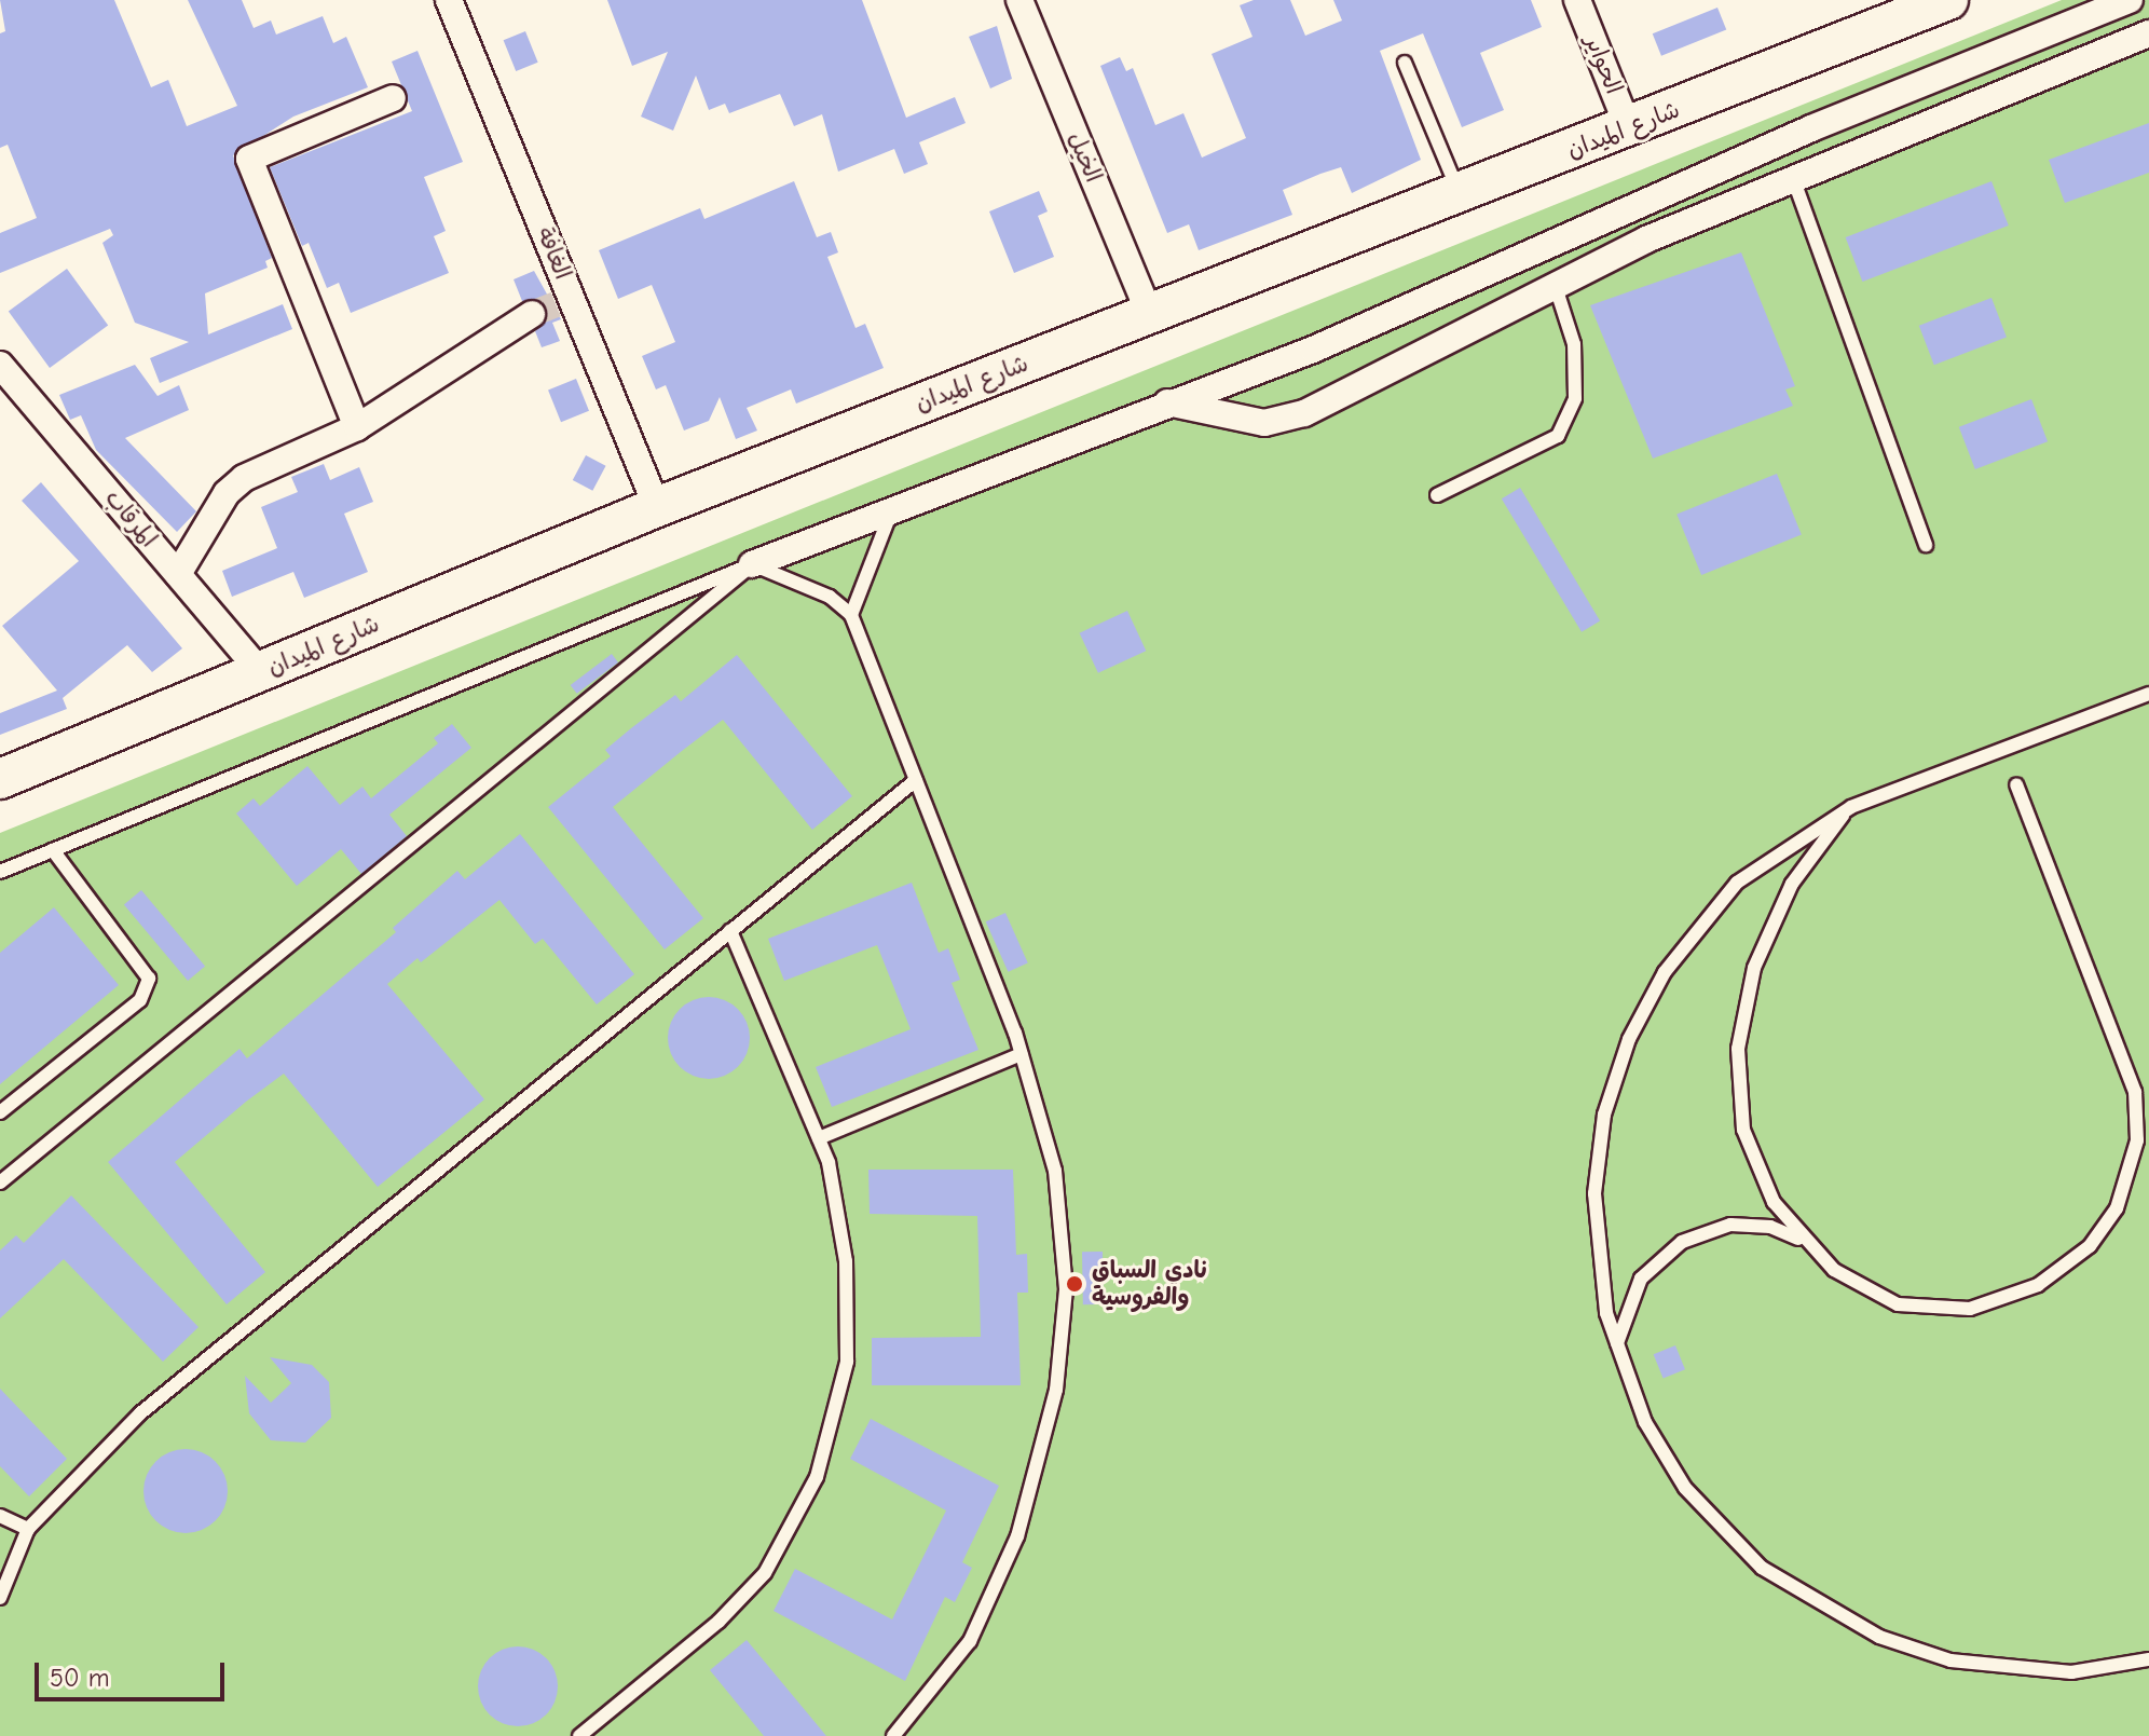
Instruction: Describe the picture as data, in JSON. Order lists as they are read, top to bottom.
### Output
{
  "streets": {
    "street": [
      "الحواير",
      "شارع الميدان",
      "الخيل",
      "الغافة",
      "المرقاب"
    ]
  },
  "crossings": [
    ["الحواير", "شارع الميدان"],
    ["شارع الميدان", "الخيل"],
    ["شارع الميدان", "الغافة"],
    ["شارع الميدان", "المرقاب"]
  ],
  "places": ["نادي السباق والفروسية"],
  "scale_bar": "50 m"
}
